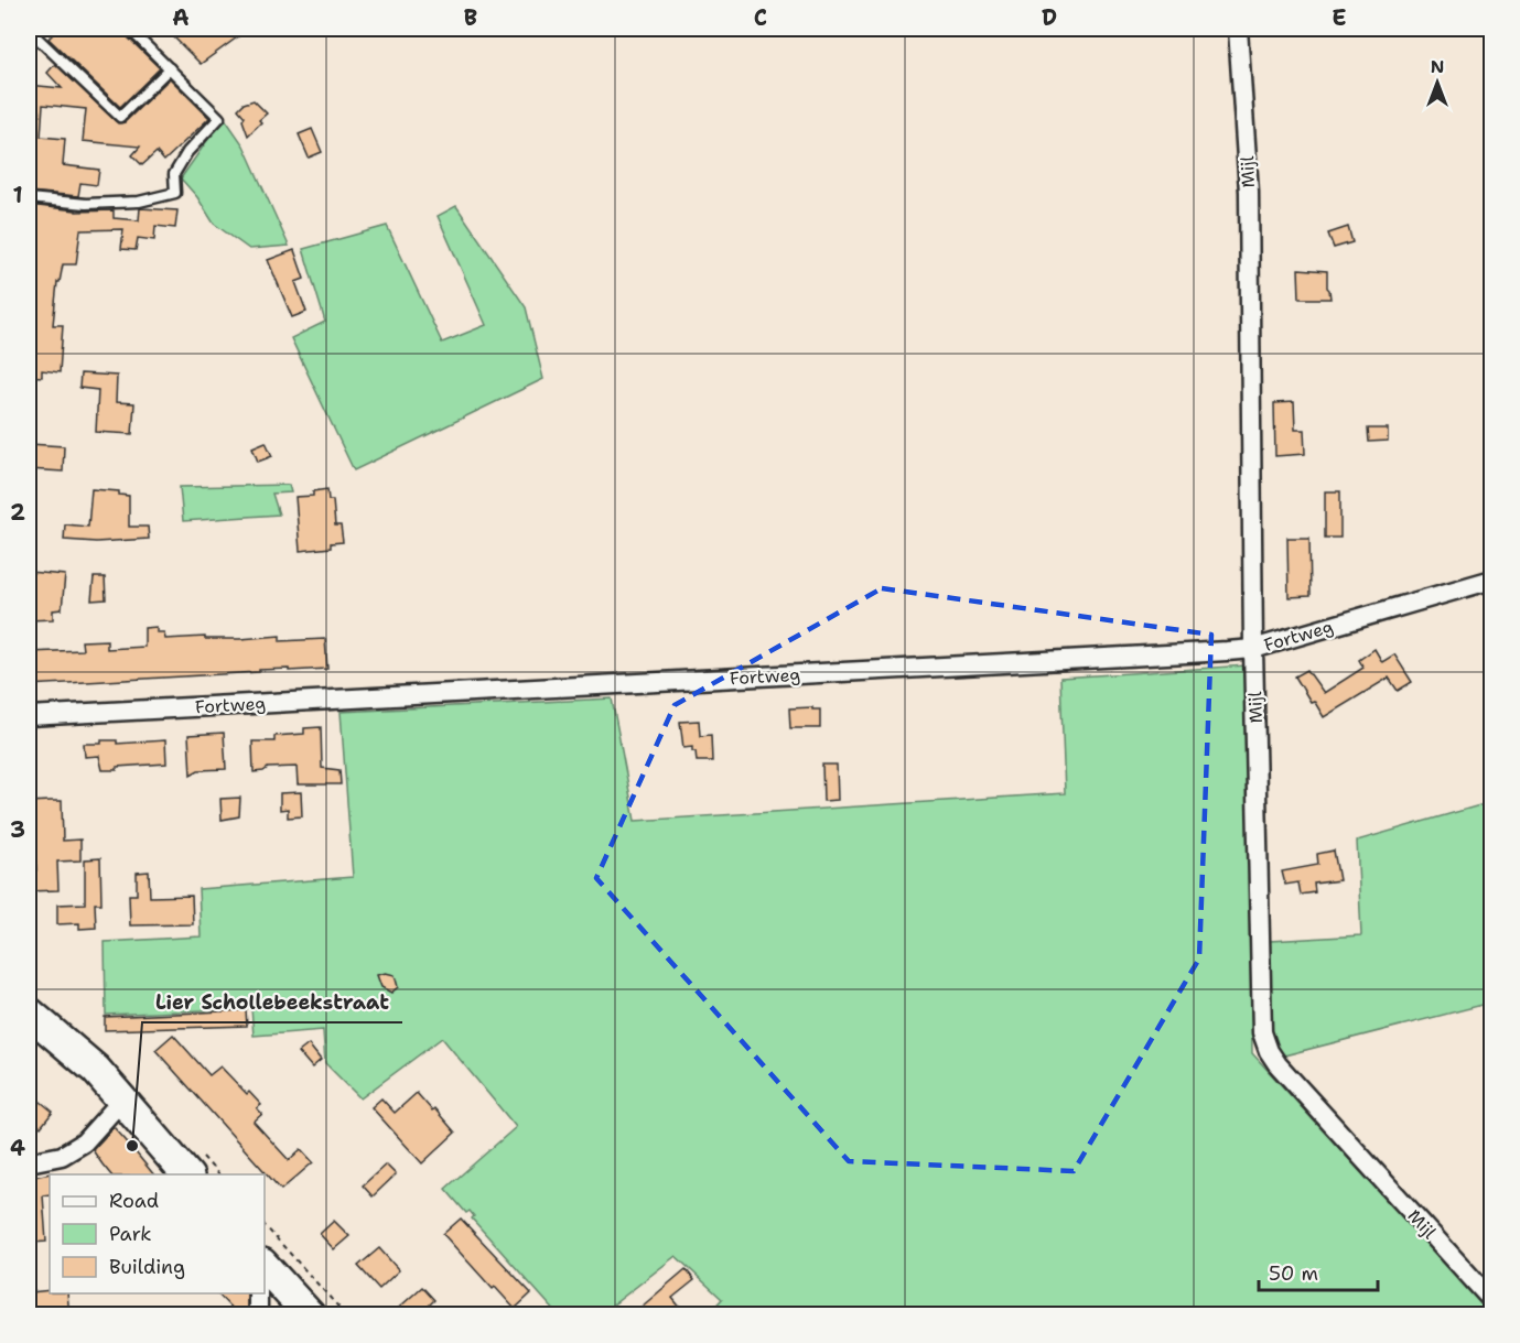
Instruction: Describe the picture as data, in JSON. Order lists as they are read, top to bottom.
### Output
{
  "streets": {
    "street": ["Mijl", "Fortweg"]
  },
  "crossings": [
    ["Mijl", "Fortweg"]
  ],
  "places": ["Lier Schollebeekstraat"],
  "legend": ["Road", "Park", "Building"],
  "scale_bar": "50 m",
  "north": "top",
  "grid": {
    "columns": [
      "A",
      "B",
      "C",
      "D",
      "E"
    ],
    "rows": [
      "1",
      "2",
      "3",
      "4"
    ]
  }
}
